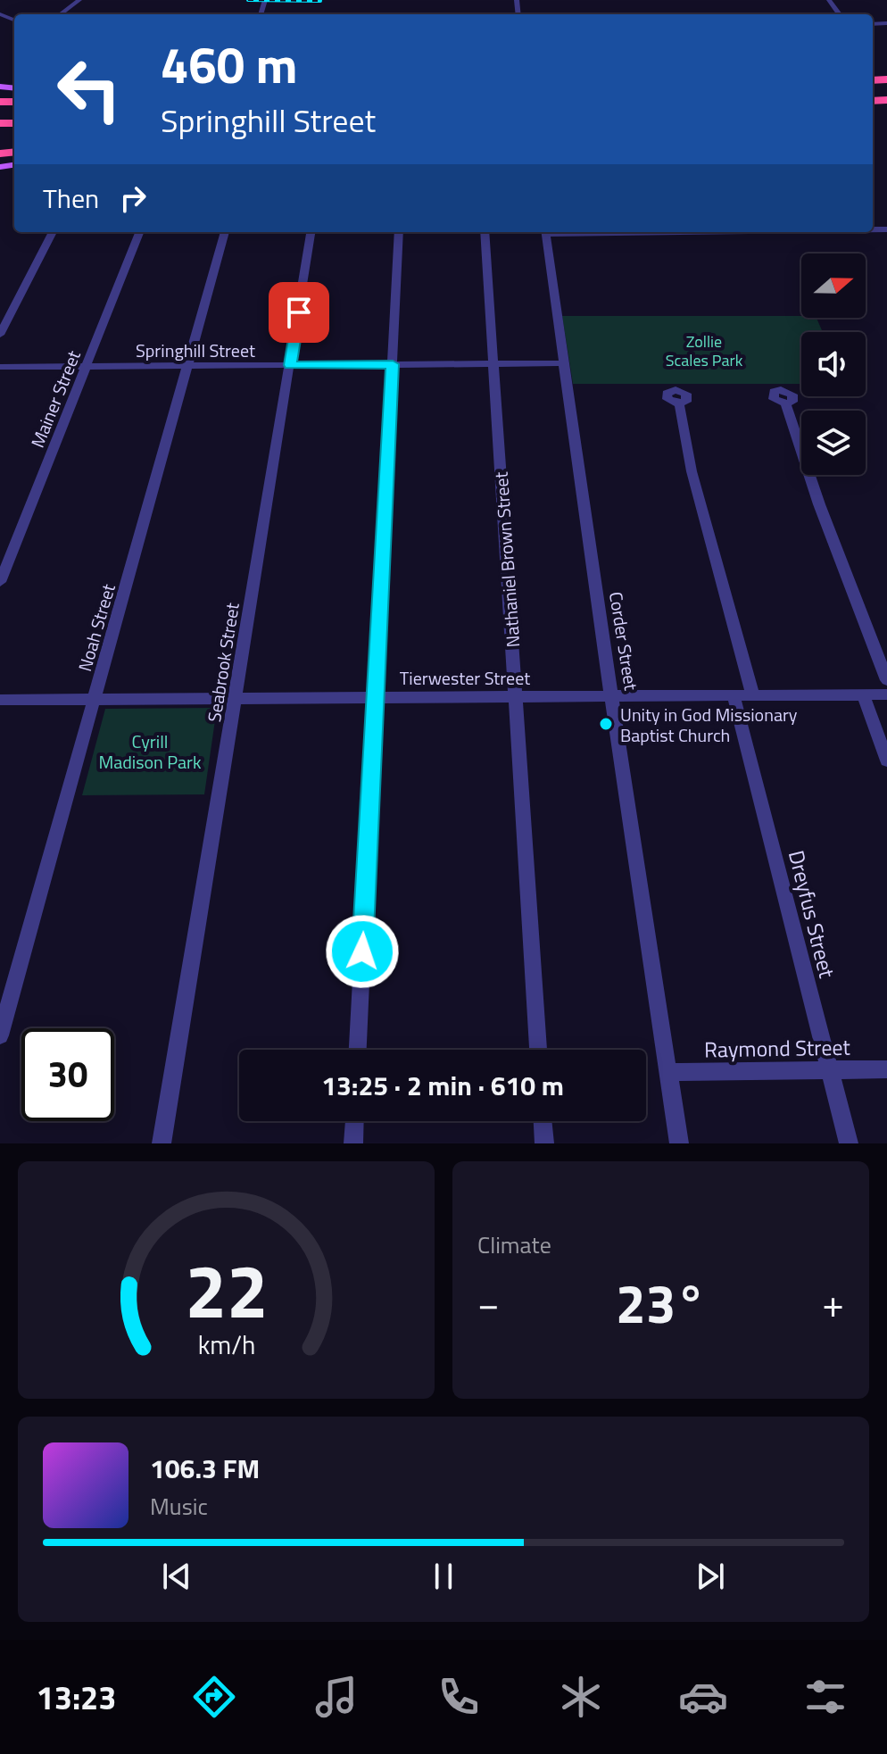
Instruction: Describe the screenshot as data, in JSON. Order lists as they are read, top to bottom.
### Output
{
  "streets": {
    "street": [
      "Springhill Street",
      "Mainer Street",
      "Nathaniel Brown Street",
      "Noah Street",
      "Corder Street",
      "Seabrook Street",
      "Tierwester Street",
      "Dreyfus Street",
      "Raymond Street"
    ]
  },
  "crossings": [
    ["Springhill Street", "Mainer Street"],
    ["Springhill Street", "Nathaniel Brown Street"],
    ["Springhill Street", "Noah Street"],
    ["Springhill Street", "Corder Street"],
    ["Springhill Street", "Seabrook Street"],
    ["Nathaniel Brown Street", "Tierwester Street"],
    ["Noah Street", "Tierwester Street"],
    ["Corder Street", "Tierwester Street"],
    ["Corder Street", "Raymond Street"],
    ["Seabrook Street", "Tierwester Street"],
    ["Tierwester Street", "Dreyfus Street"],
    ["Dreyfus Street", "Raymond Street"]
  ],
  "parks": ["Zollie Scales Park", "Cyrill Madison Park"],
  "places": ["Unity in God Missionary Baptist Church"],
  "north": "right",
  "page": {
    "turn": ["460 m", "Springhill Street"],
    "then": "Then",
    "limit": "30",
    "trip": "13:25 · 2 min · 610 m",
    "tile": "Climate",
    "heat": ["−", "23°", "+"],
    "song": ["106.3 FM", "Music"],
    "tabs": "13:23",
    "gauge": ["22", "km/h"]
  }
}
